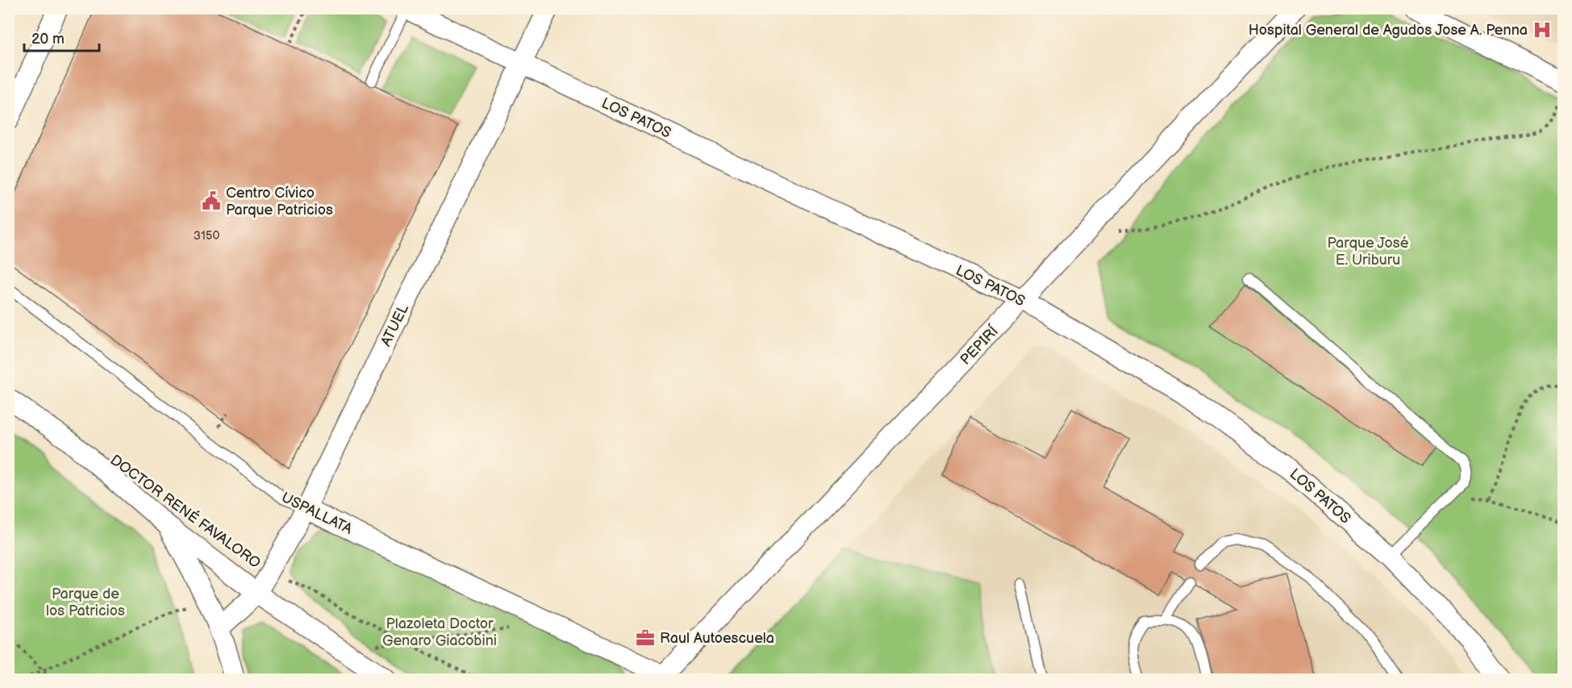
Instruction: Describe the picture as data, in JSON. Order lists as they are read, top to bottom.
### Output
{
  "streets": {
    "street": [
      "LOS PATOS",
      "ATUEL",
      "PEPIRÍ",
      "DOCTOR RENÉ FAVALORO",
      "USPALLATA"
    ]
  },
  "crossings": [
    ["LOS PATOS", "ATUEL"],
    ["LOS PATOS", "PEPIRÍ"],
    ["ATUEL", "DOCTOR RENÉ FAVALORO"],
    ["ATUEL", "USPALLATA"],
    ["PEPIRÍ", "USPALLATA"]
  ],
  "parks": ["Parque José E. Uriburu", "Parque de los Patricios", "Plazoleta Doctor Genaro Giacobini"],
  "places": {
    "hospital": ["Hospital General de Agudos Jose A. Penna"],
    "public building": ["Centro Cívico Parque Patricios"],
    "office": ["Raul Autoescuela"]
  },
  "house_numbers": ["3150"],
  "scale_bar": "20 m"
}
